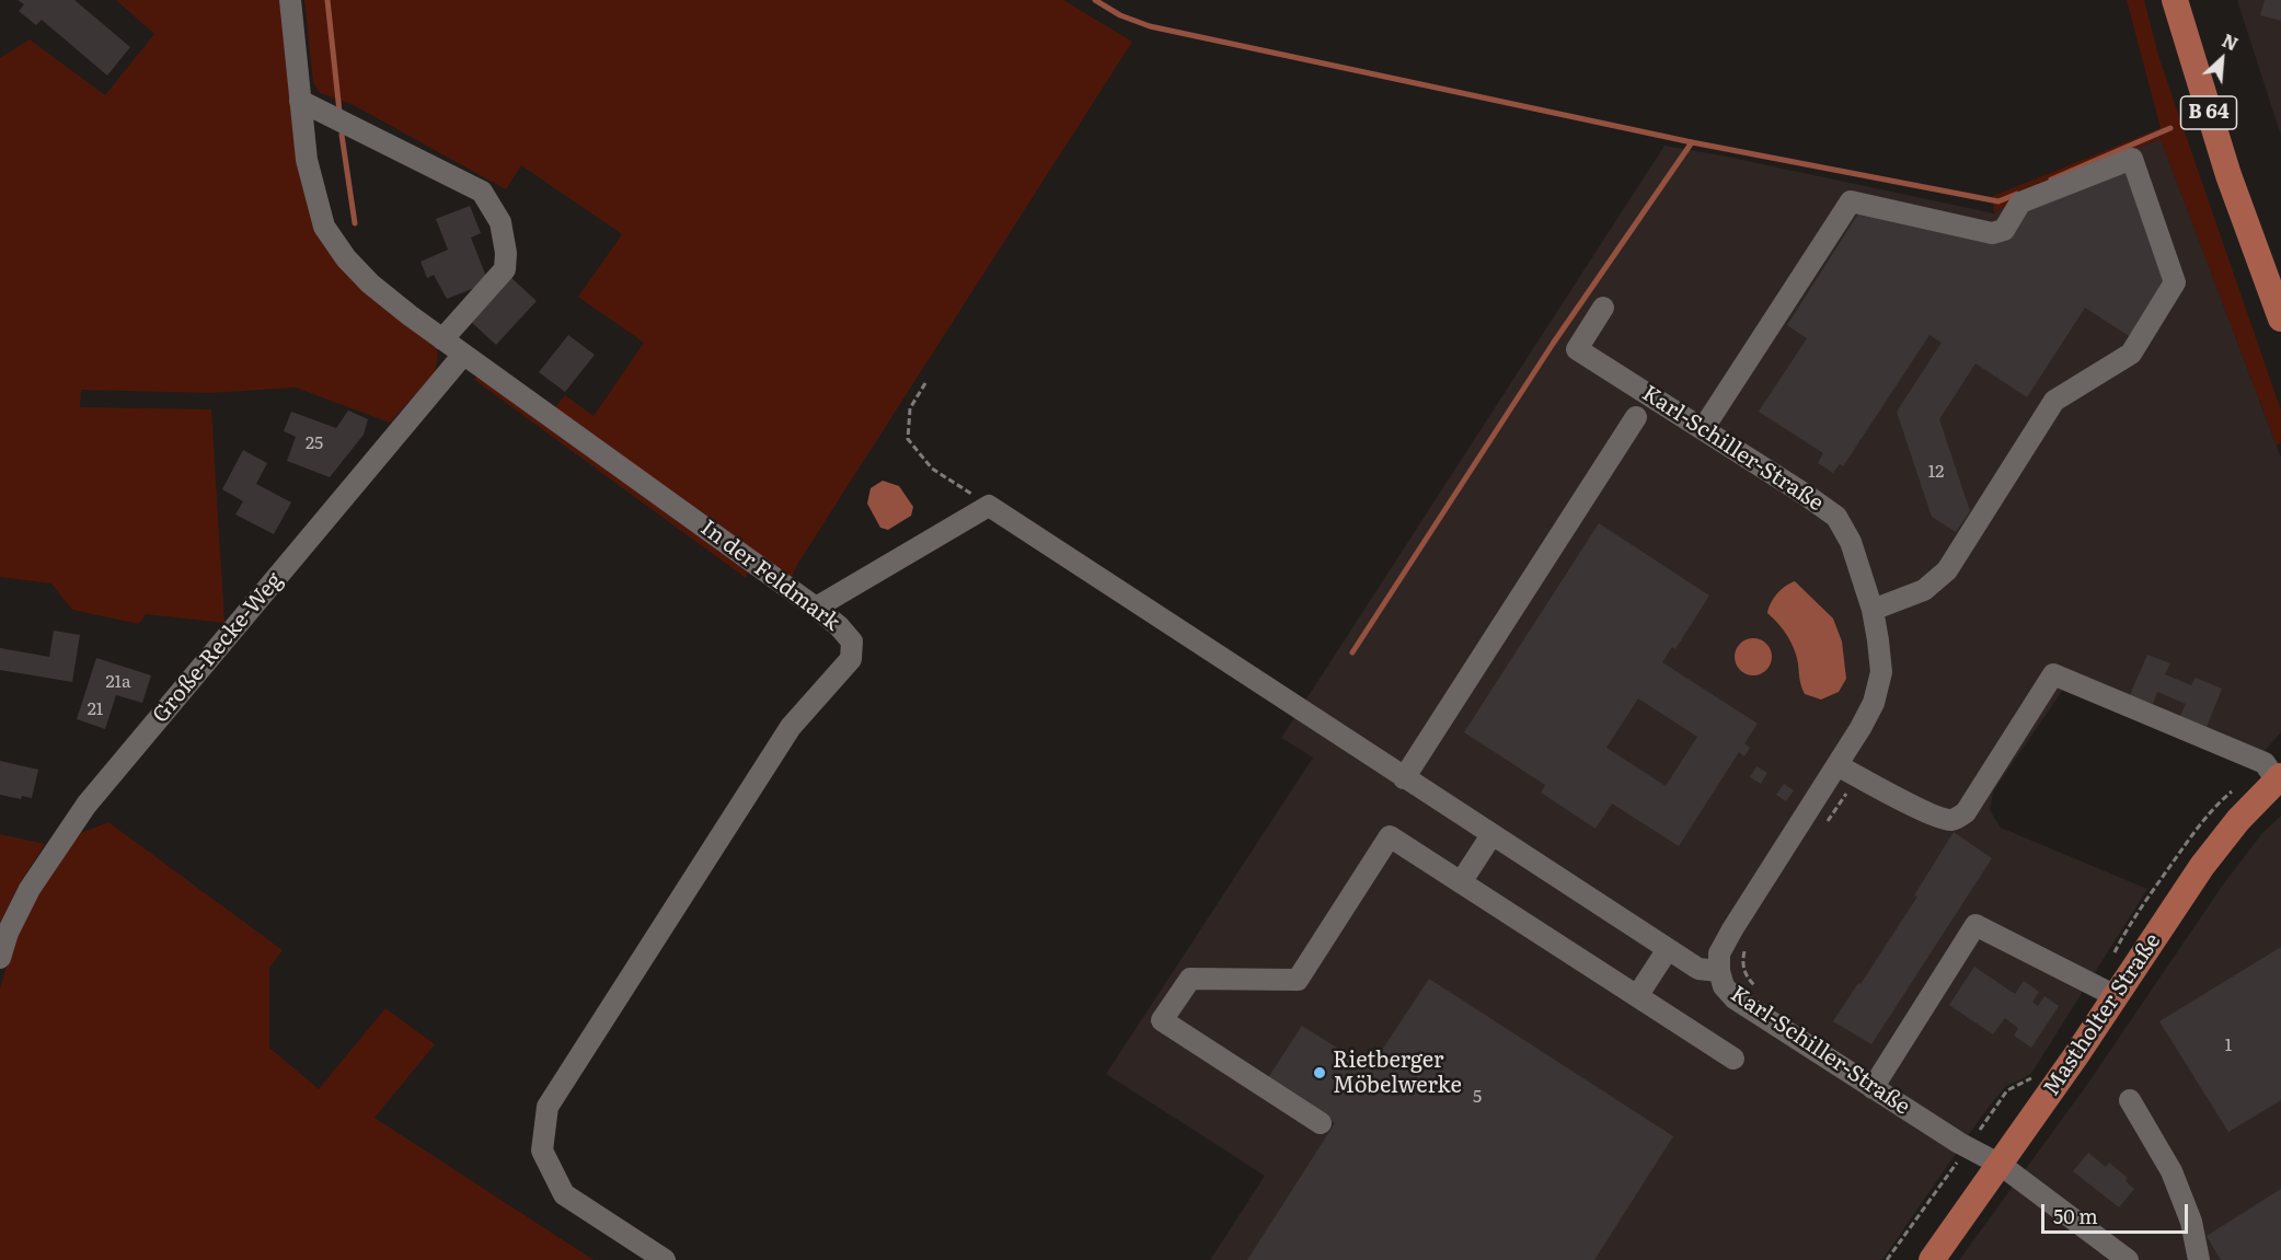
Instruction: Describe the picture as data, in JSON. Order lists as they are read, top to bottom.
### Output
{
  "streets": {
    "main road": ["B 64", "Mastholter Straße"],
    "street": ["Karl-Schiller-Straße", "In der Feldmark", "Große-Recke-Weg"]
  },
  "crossings": [
    ["Karl-Schiller-Straße", "Mastholter Straße"],
    ["In der Feldmark", "Große-Recke-Weg"]
  ],
  "places": ["Rietberger Möbelwerke"],
  "house_numbers": [
    "25",
    "12",
    "21a",
    "21",
    "1",
    "5"
  ],
  "scale_bar": "50 m",
  "north": "top right"
}
